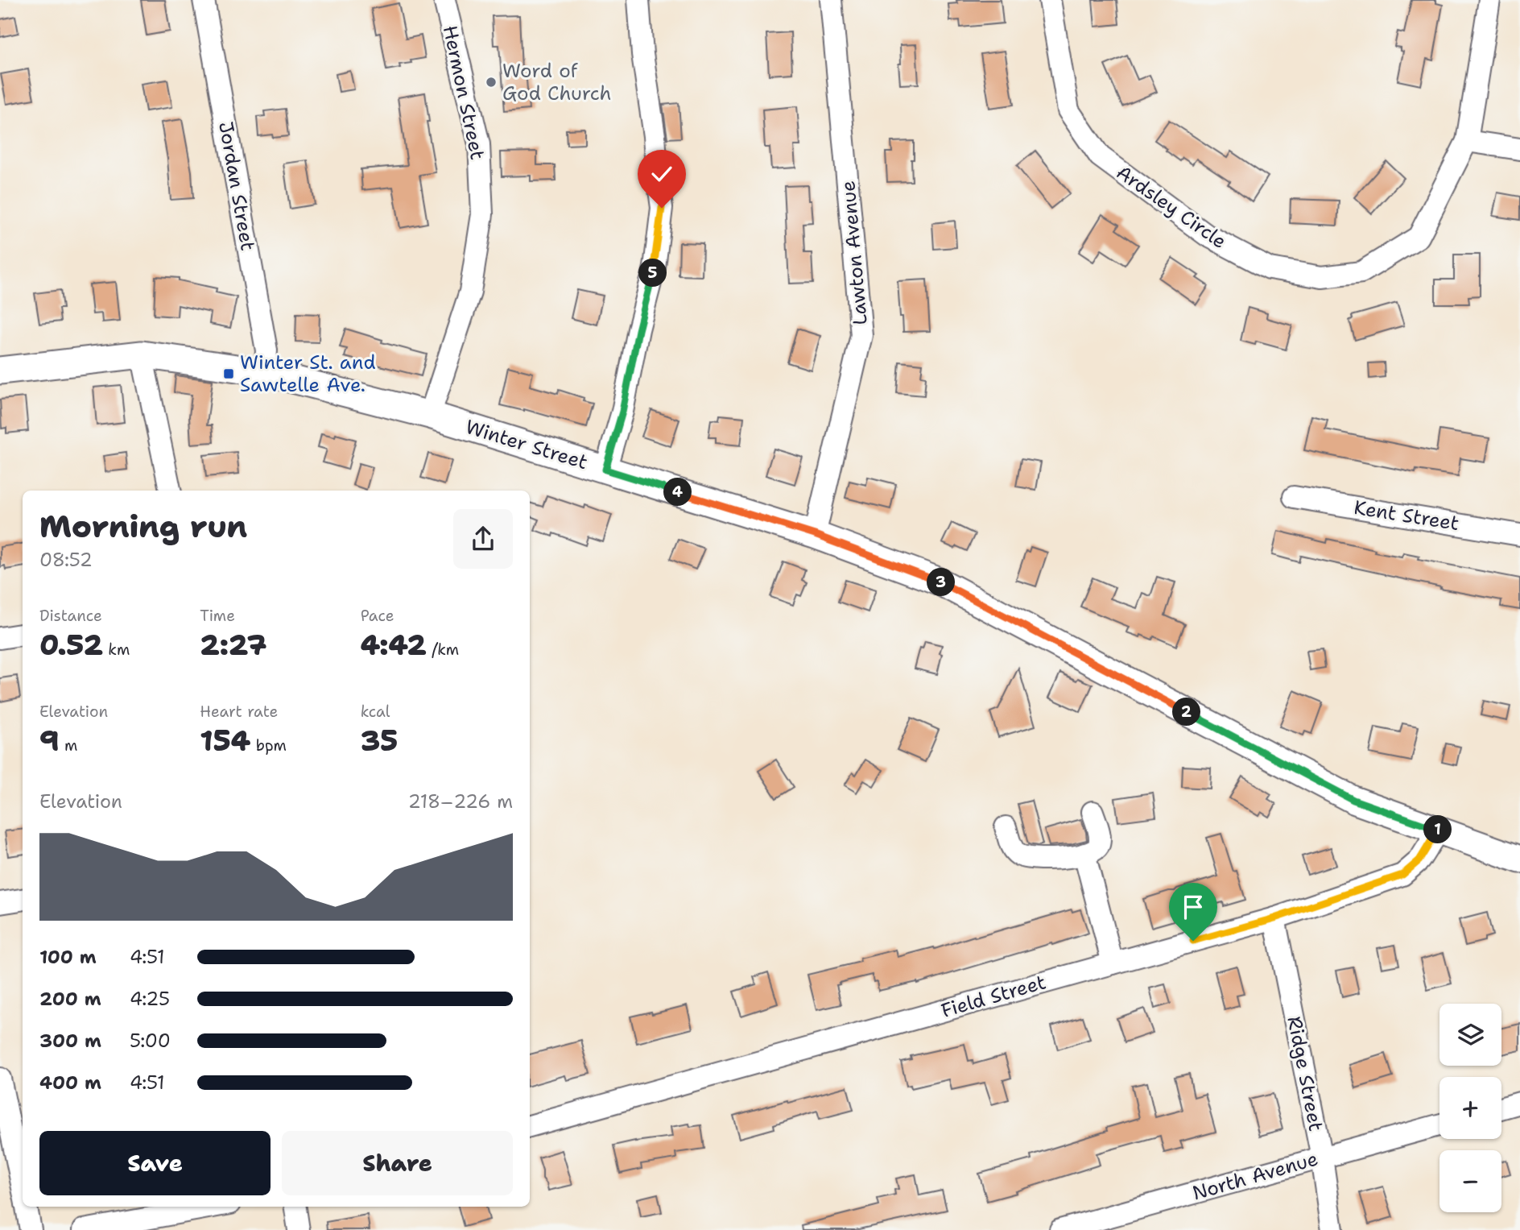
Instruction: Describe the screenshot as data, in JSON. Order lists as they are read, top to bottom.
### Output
{
  "streets": {
    "main road": ["Winter Street"],
    "street": [
      "Hermon Street",
      "Jordan Street",
      "Ardsley Circle",
      "Lawton Avenue",
      "Kent Street",
      "Field Street",
      "Ridge Street",
      "North Avenue"
    ]
  },
  "crossings": [
    ["Hermon Street", "Winter Street"],
    ["Jordan Street", "Winter Street"],
    ["Lawton Avenue", "Winter Street"],
    ["Winter Street", "Field Street"],
    ["Field Street", "Ridge Street"],
    ["Ridge Street", "North Avenue"]
  ],
  "places": {
    "other": ["Word of God Church"],
    "transit": ["Winter St. and Sawtelle Ave."]
  },
  "page": {
    "pins": [
      "5",
      "4",
      "3",
      "2",
      "1"
    ],
    "heading": ["Morning run", "08:52"],
    "stats": [
      ["Distance", "0.52 km"],
      ["Time", "2:27"],
      ["Pace", "4:42 /km"],
      ["Elevation", "9 m"],
      ["Heart rate", "154 bpm"],
      ["kcal", "35"]
    ],
    "chart": ["Elevation", "218–226 m"],
    "list": [
      {
        "name": "100 m",
        "note": "4:51"
      },
      {
        "name": "200 m",
        "note": "4:25"
      },
      {
        "name": "300 m",
        "note": "5:00"
      },
      {
        "name": "400 m",
        "note": "4:51"
      }
    ],
    "map_buttons": ["+", "−"],
    "buttons": ["Save", "Share"]
  }
}
